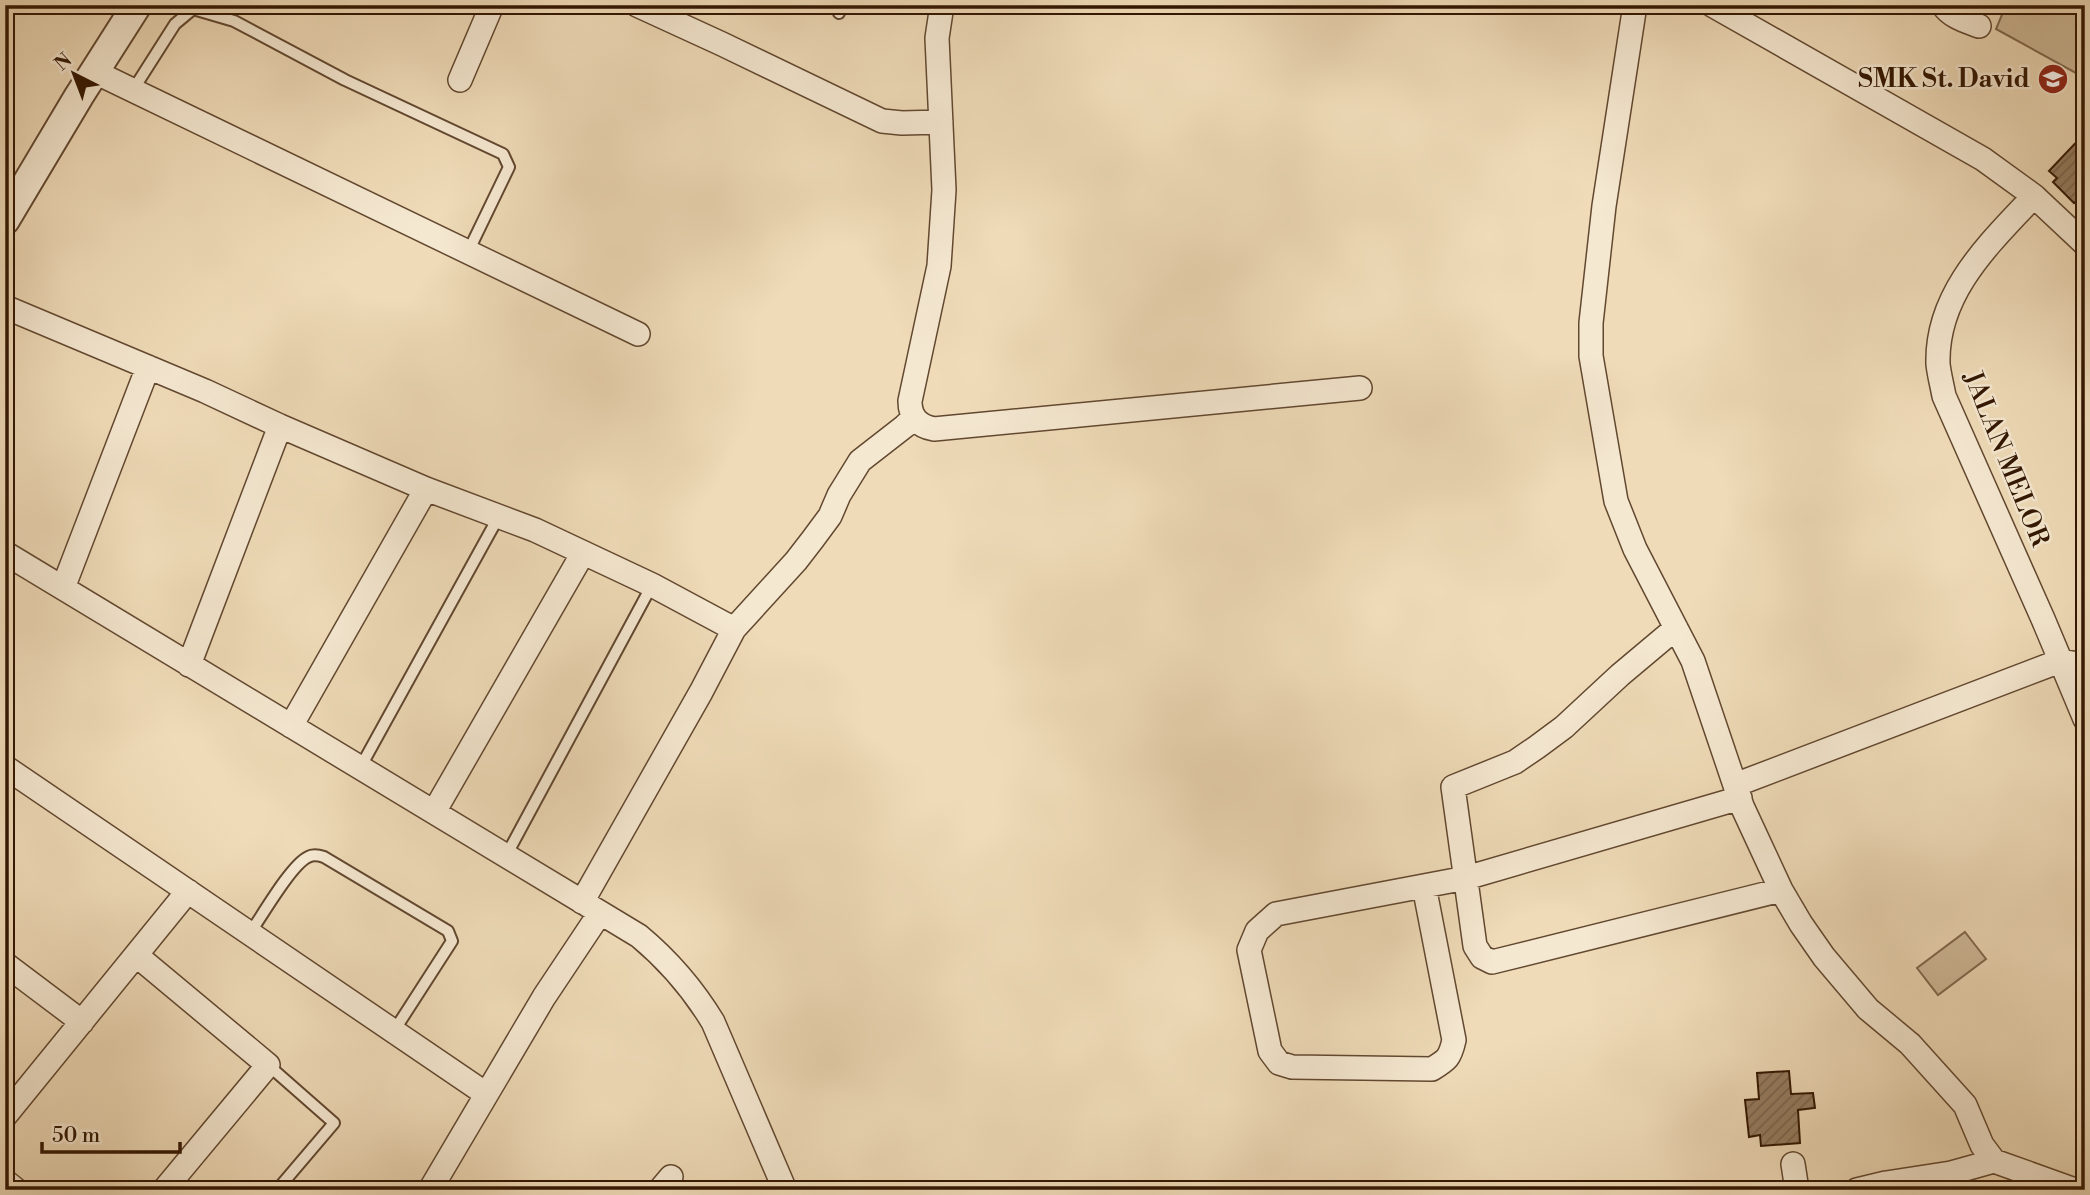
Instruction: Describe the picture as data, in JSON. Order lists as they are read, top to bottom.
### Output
{
  "streets": {
    "street": ["JALAN MELOR"]
  },
  "places": {
    "school or university": ["SMK St. David"]
  },
  "scale_bar": "50 m",
  "north": "top left"
}
